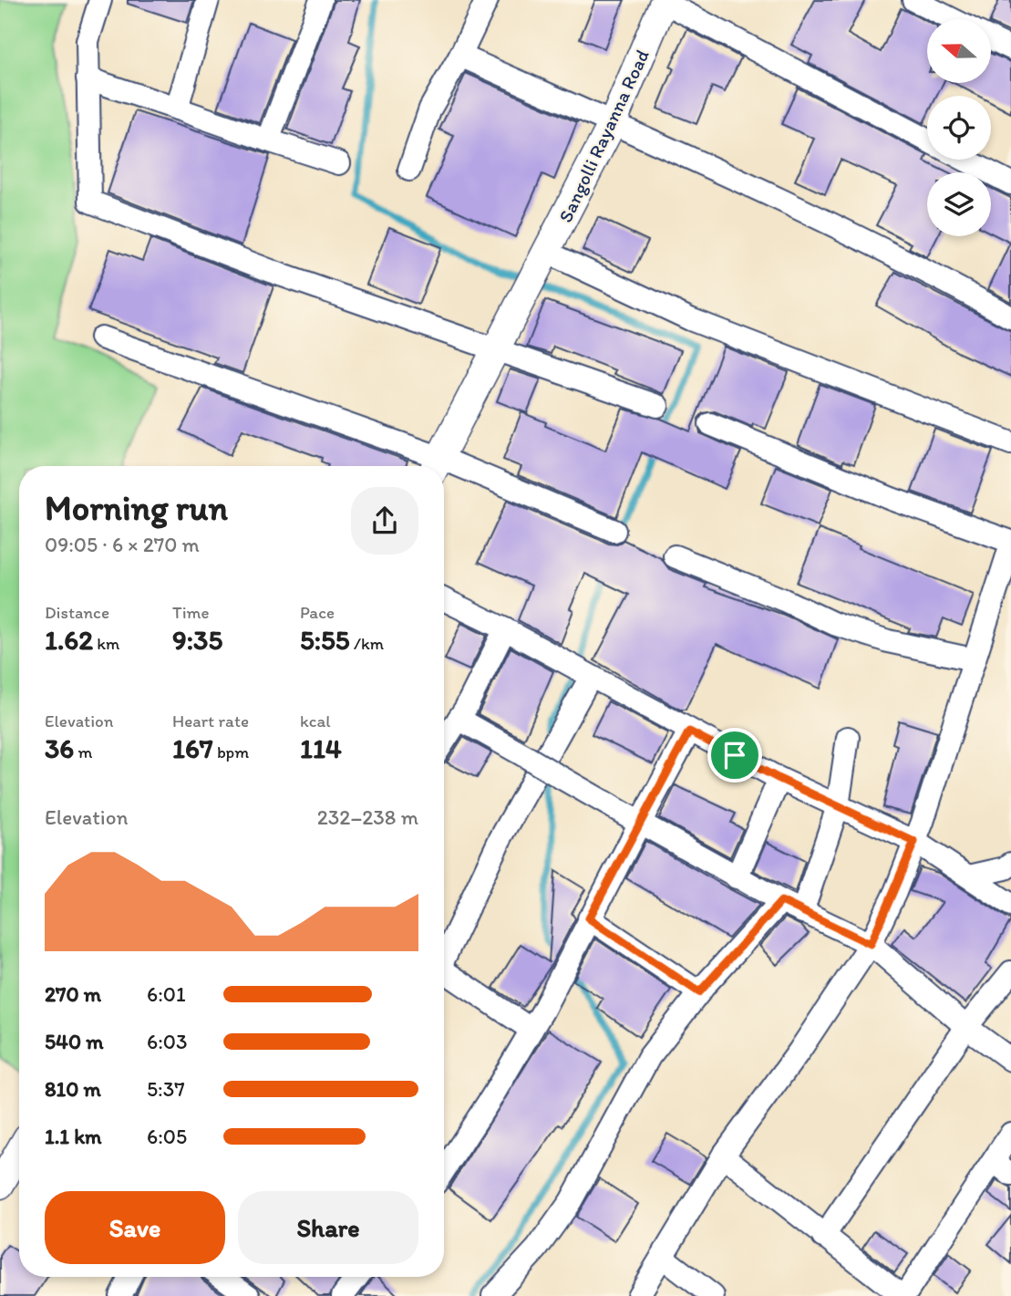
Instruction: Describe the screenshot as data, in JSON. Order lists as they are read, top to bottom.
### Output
{
  "streets": {
    "street": ["Sangolli Rayanna Road"]
  },
  "north": "left",
  "page": {
    "heading": ["Morning run", "09:05 · 6 × 270 m"],
    "stats": [
      ["Distance", "1.62 km"],
      ["Time", "9:35"],
      ["Pace", "5:55 /km"],
      ["Elevation", "36 m"],
      ["Heart rate", "167 bpm"],
      ["kcal", "114"]
    ],
    "chart": ["Elevation", "232–238 m"],
    "list": [
      {
        "name": "270 m",
        "note": "6:01"
      },
      {
        "name": "540 m",
        "note": "6:03"
      },
      {
        "name": "810 m",
        "note": "5:37"
      },
      {
        "name": "1.1 km",
        "note": "6:05"
      }
    ],
    "buttons": ["Save", "Share"]
  }
}
